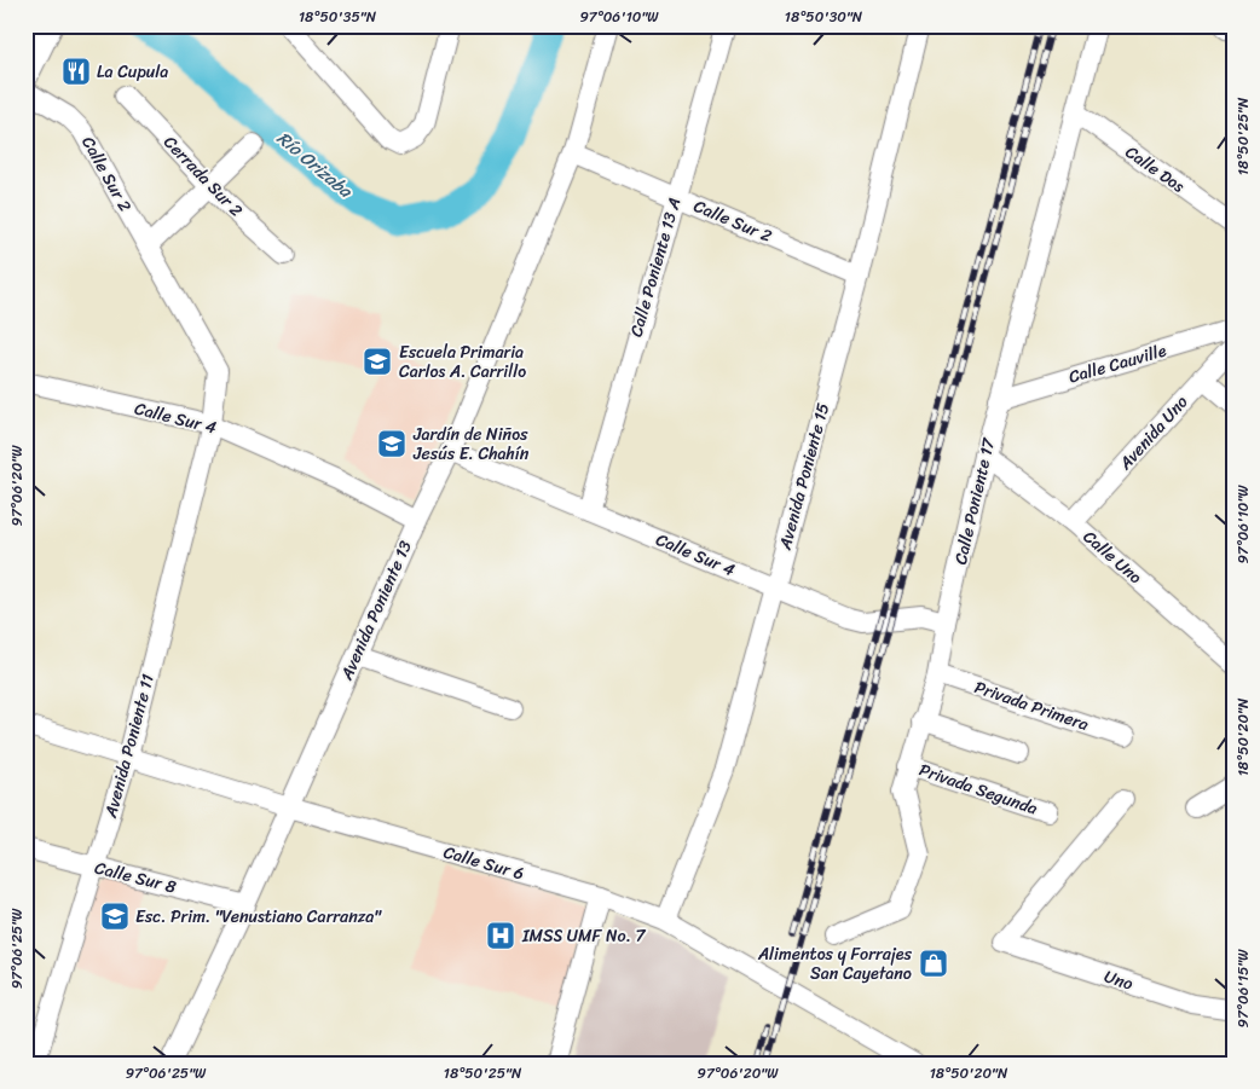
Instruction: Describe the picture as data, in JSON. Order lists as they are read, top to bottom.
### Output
{
  "streets": {
    "street": [
      "Calle Dos",
      "Calle Sur 2",
      "Cerrada Sur 2",
      "Calle Poniente 13 A",
      "Calle Cauville",
      "Calle Sur 4",
      "Avenida Uno",
      "Avenida Poniente 15",
      "Calle Poniente 17",
      "Calle Uno",
      "Avenida Poniente 13",
      "Privada Primera",
      "Avenida Poniente 11",
      "Privada Segunda",
      "Calle Sur 6",
      "Calle Sur 8",
      "Uno"
    ]
  },
  "crossings": [
    ["Calle Dos", "Calle Poniente 17"],
    ["Calle Sur 2", "Calle Poniente 13 A"],
    ["Calle Sur 2", "Avenida Poniente 15"],
    ["Calle Sur 2", "Avenida Poniente 13"],
    ["Calle Sur 2", "Avenida Poniente 11"],
    ["Calle Poniente 13 A", "Calle Sur 4"],
    ["Calle Cauville", "Calle Poniente 17"],
    ["Calle Sur 4", "Avenida Poniente 15"],
    ["Calle Sur 4", "Calle Poniente 17"],
    ["Calle Sur 4", "Avenida Poniente 13"],
    ["Calle Sur 4", "Avenida Poniente 11"],
    ["Avenida Uno", "Calle Uno"],
    ["Avenida Poniente 15", "Calle Sur 6"],
    ["Calle Poniente 17", "Calle Uno"],
    ["Calle Poniente 17", "Privada Primera"],
    ["Calle Poniente 17", "Privada Segunda"],
    ["Avenida Poniente 13", "Calle Sur 6"],
    ["Avenida Poniente 13", "Calle Sur 8"],
    ["Avenida Poniente 11", "Calle Sur 6"],
    ["Avenida Poniente 11", "Calle Sur 8"]
  ],
  "water": ["Río Orizaba"],
  "places": {
    "restaurant": ["La Cupula"],
    "school or university": ["Escuela Primaria Carlos A. Carrillo", "Jardín de Niños Jesús E. Chahín", "Esc. Prim. \"Venustiano Carranza\""],
    "hospital": ["IMSS UMF No. 7"],
    "shop": ["Alimentos y Forrajes San Cayetano"]
  },
  "coordinates": [
    "18°50'35\"N",
    "97°06'10\"W",
    "18°50'30\"N",
    "18°50'25\"N",
    "97°06'20\"W",
    "18°50'20\"N",
    "97°06'25\"W",
    "97°06'15\"W"
  ]
}
